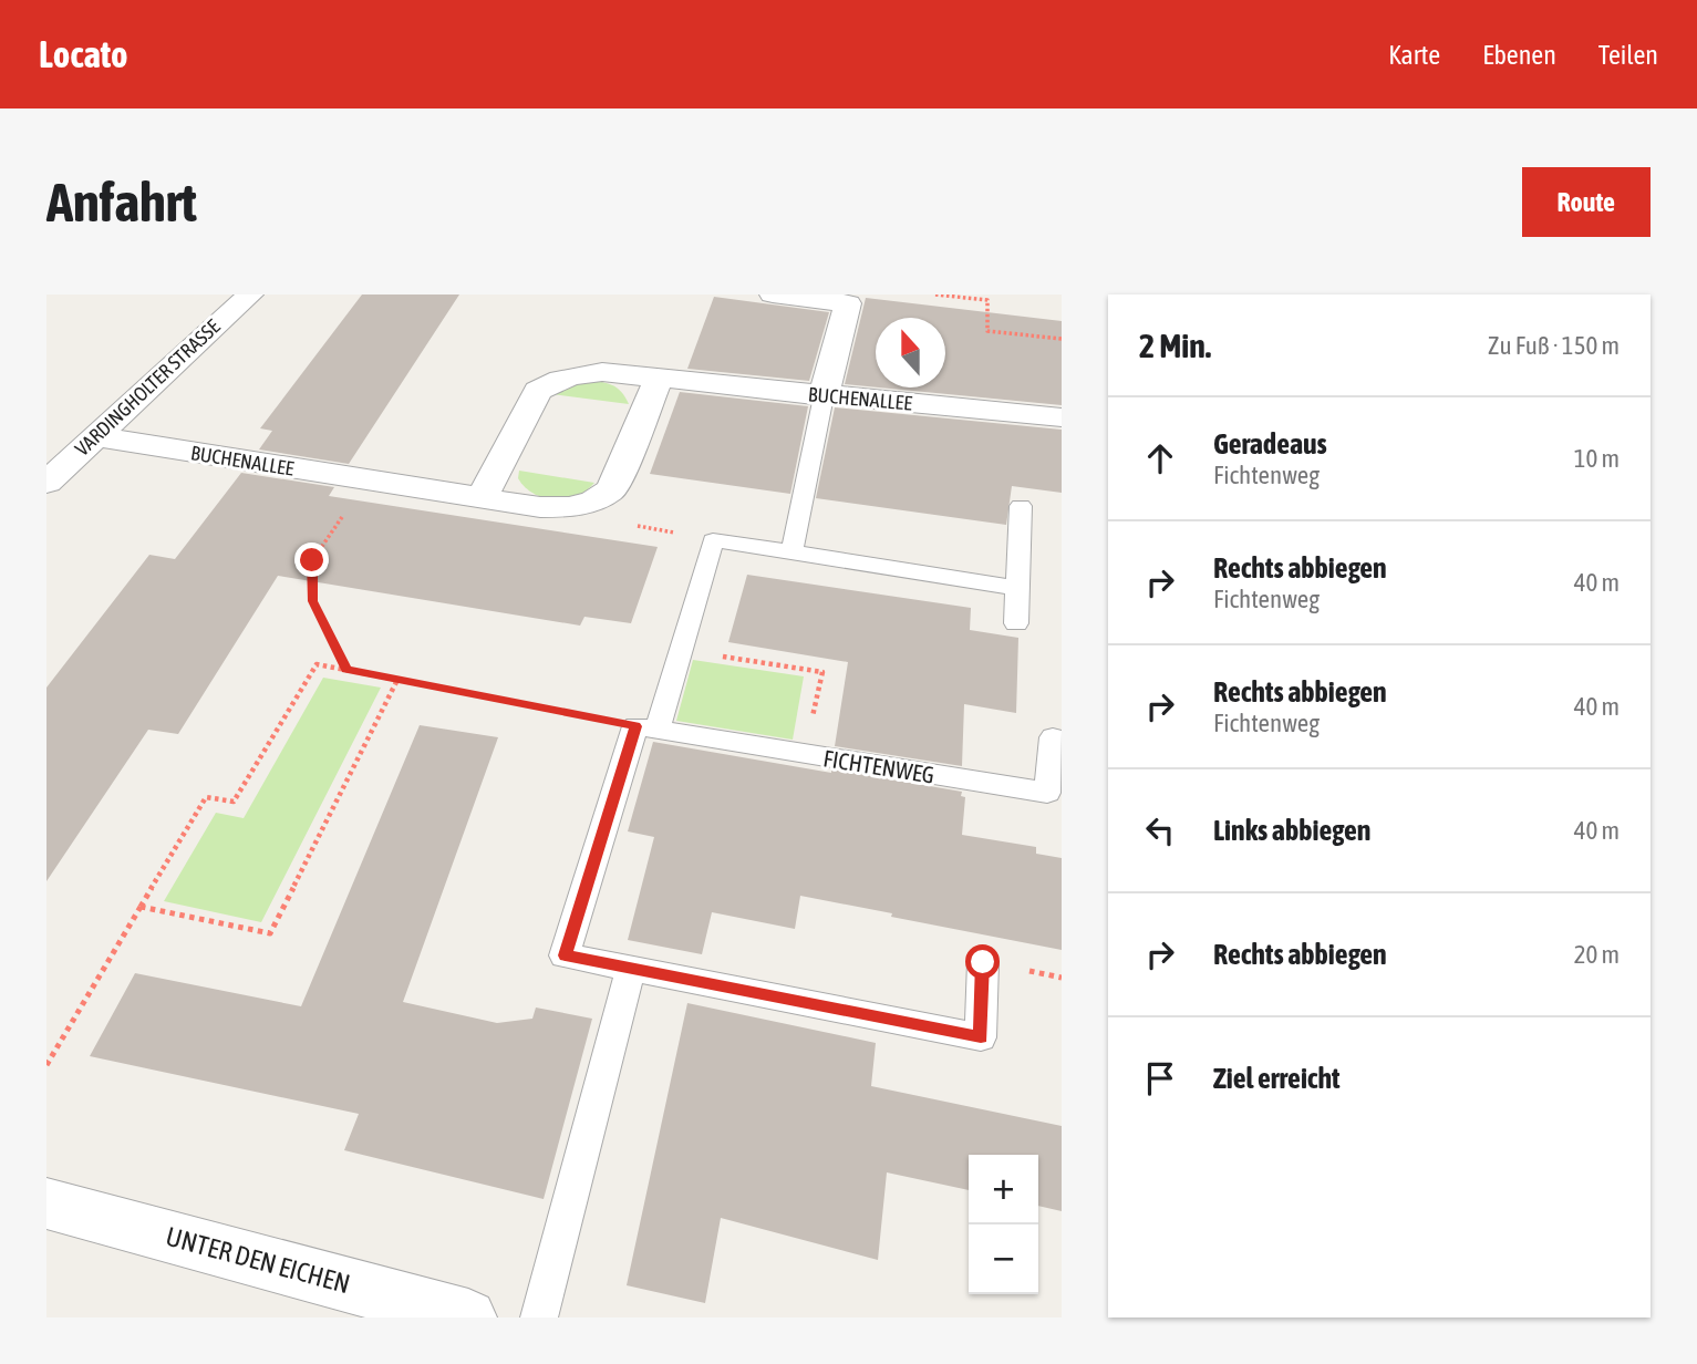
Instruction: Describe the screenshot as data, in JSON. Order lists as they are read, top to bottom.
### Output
{
  "streets": {
    "street": ["VARDINGHOLTER STRASSE", "BUCHENALLEE", "UNTER DEN EICHEN"],
    "lane": ["FICHTENWEG"]
  },
  "crossings": [
    ["VARDINGHOLTER STRASSE", "BUCHENALLEE"]
  ],
  "north": "top",
  "page": {
    "header": "Locato",
    "nav": ["Karte", "Ebenen", "Teilen"],
    "buttons": "Route",
    "title": "Anfahrt",
    "heading": ["2 Min.", "Zu Fuß · 150 m"],
    "list": [
      ["Geradeaus", "Fichtenweg", "10 m"],
      ["Rechts abbiegen", "Fichtenweg", "40 m"],
      ["Rechts abbiegen", "Fichtenweg", "40 m"],
      ["Links abbiegen", "40 m"],
      ["Rechts abbiegen", "20 m"],
      "Ziel erreicht"
    ],
    "map_buttons": ["+", "−"]
  }
}
